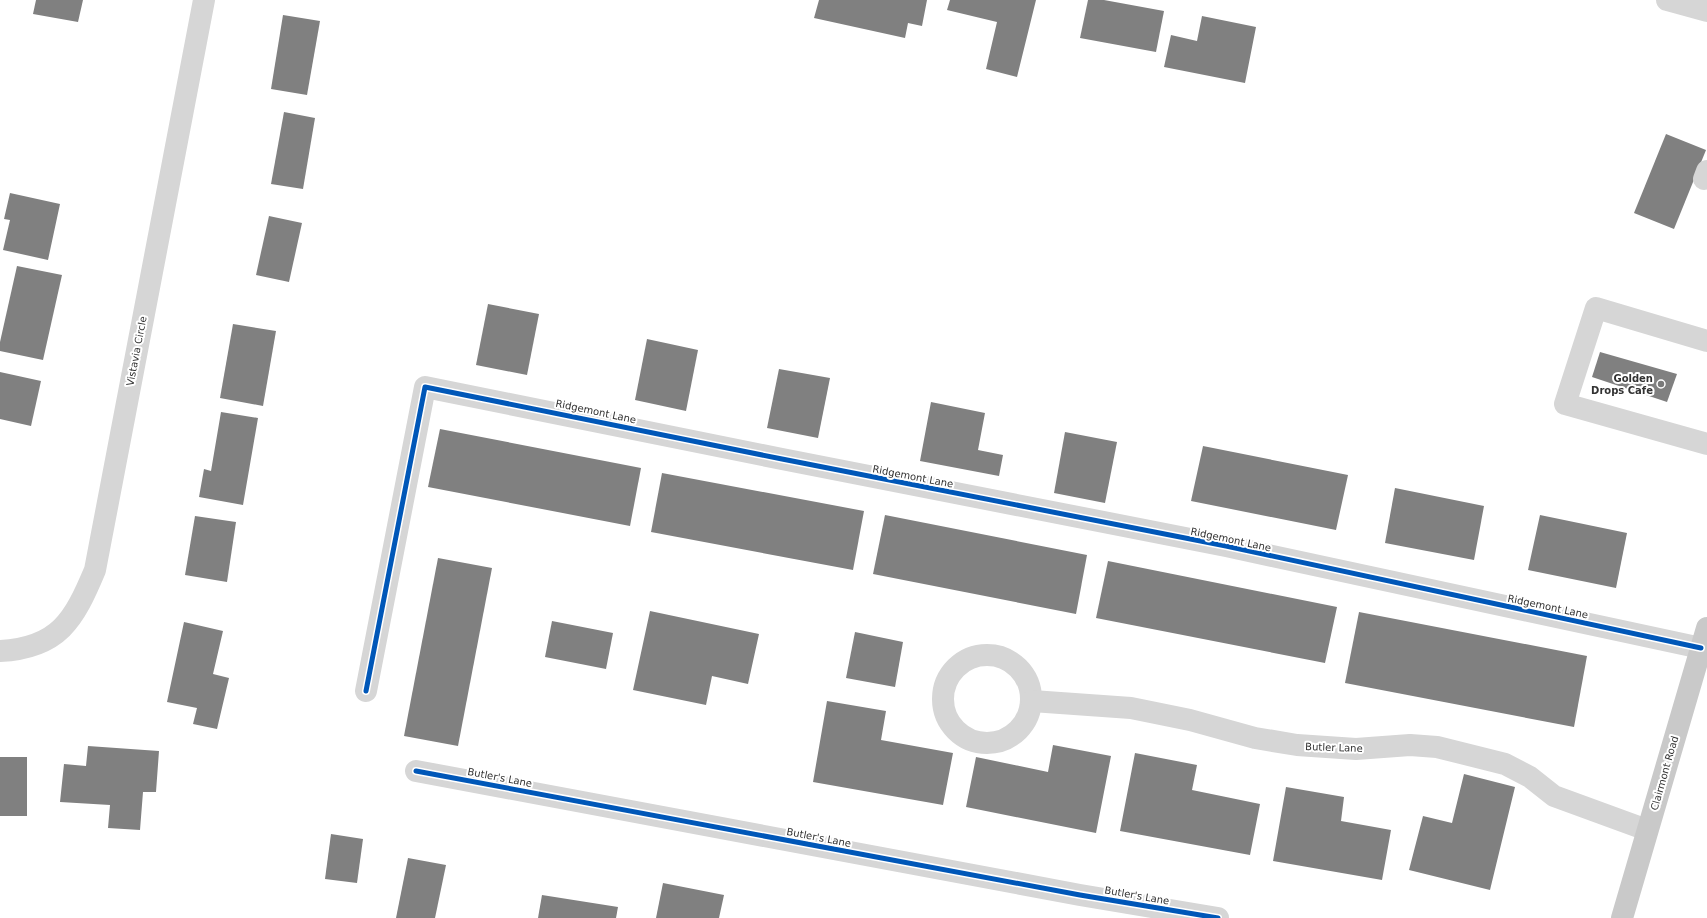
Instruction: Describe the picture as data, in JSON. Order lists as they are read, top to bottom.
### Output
{
  "streets": {
    "main road": ["Clairmont Road"],
    "street": [
      "Vistavia Circle",
      "Ridgemont Lane",
      "Butler Lane",
      "Butler's Lane"
    ]
  },
  "crossings": [
    ["Ridgemont Lane", "Clairmont Road"],
    ["Butler Lane", "Clairmont Road"]
  ],
  "places": ["Golden Drops Cafe"]
}
